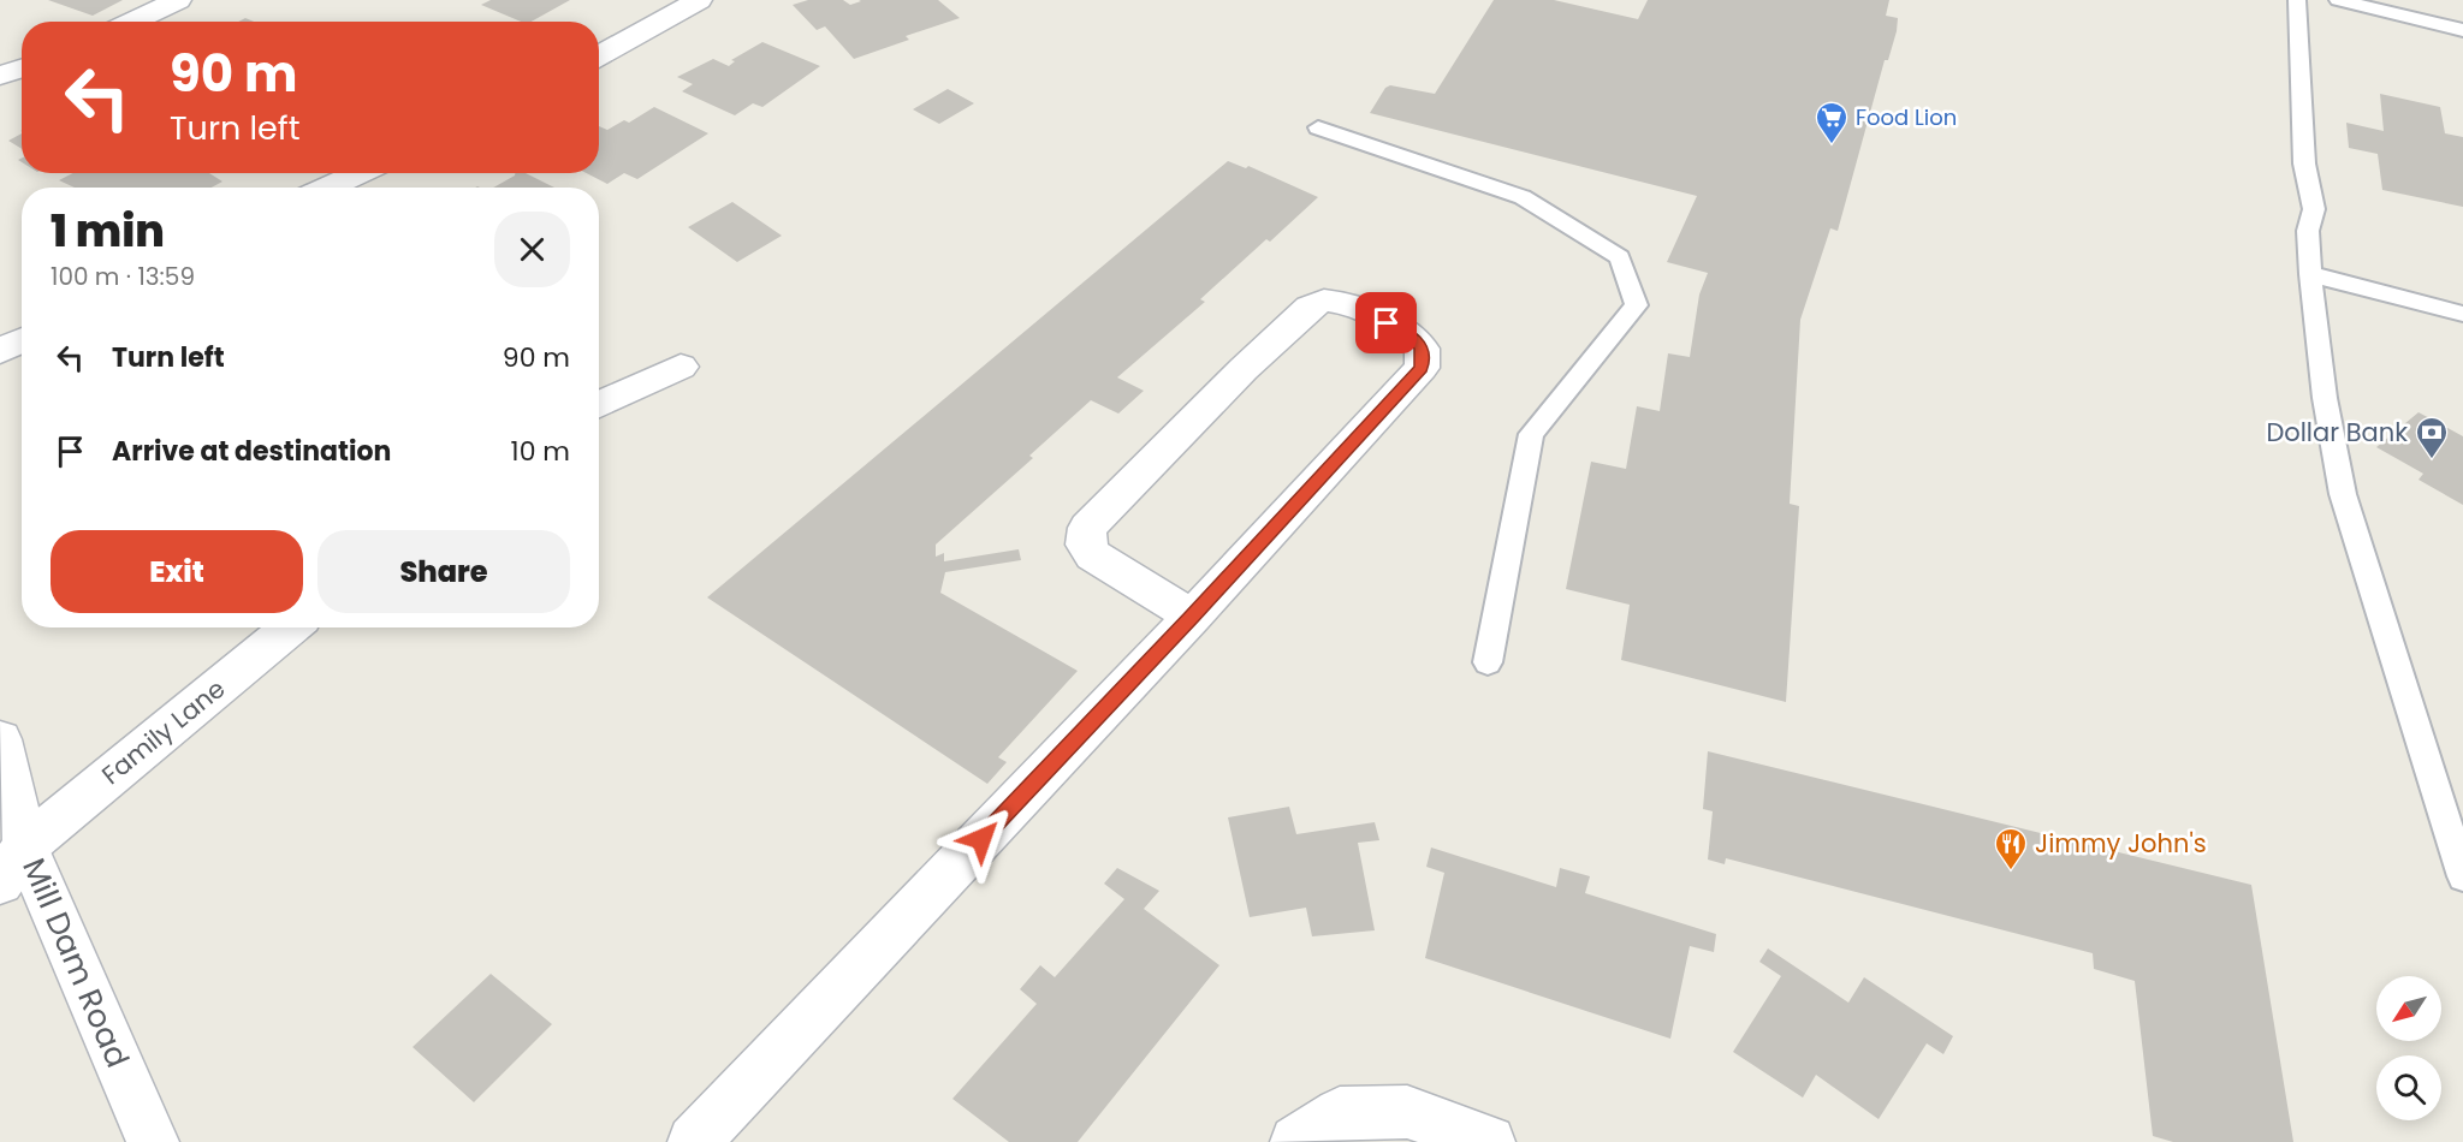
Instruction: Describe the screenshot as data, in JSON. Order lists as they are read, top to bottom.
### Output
{
  "streets": {
    "street": ["Family Lane", "Mill Dam Road"]
  },
  "crossings": [
    ["Family Lane", "Mill Dam Road"]
  ],
  "places": {
    "supermarket": ["Food Lion"],
    "bank": ["Dollar Bank"],
    "restaurant": ["Jimmy John's"]
  },
  "north": "bottom left",
  "page": {
    "turn": ["90 m", "Turn left"],
    "heading": ["1 min", "100 m · 13:59"],
    "list": [
      {
        "name": "Turn left",
        "value": "90 m"
      },
      {
        "name": "Arrive at destination",
        "value": "10 m"
      }
    ],
    "buttons": ["Exit", "Share"]
  }
}
